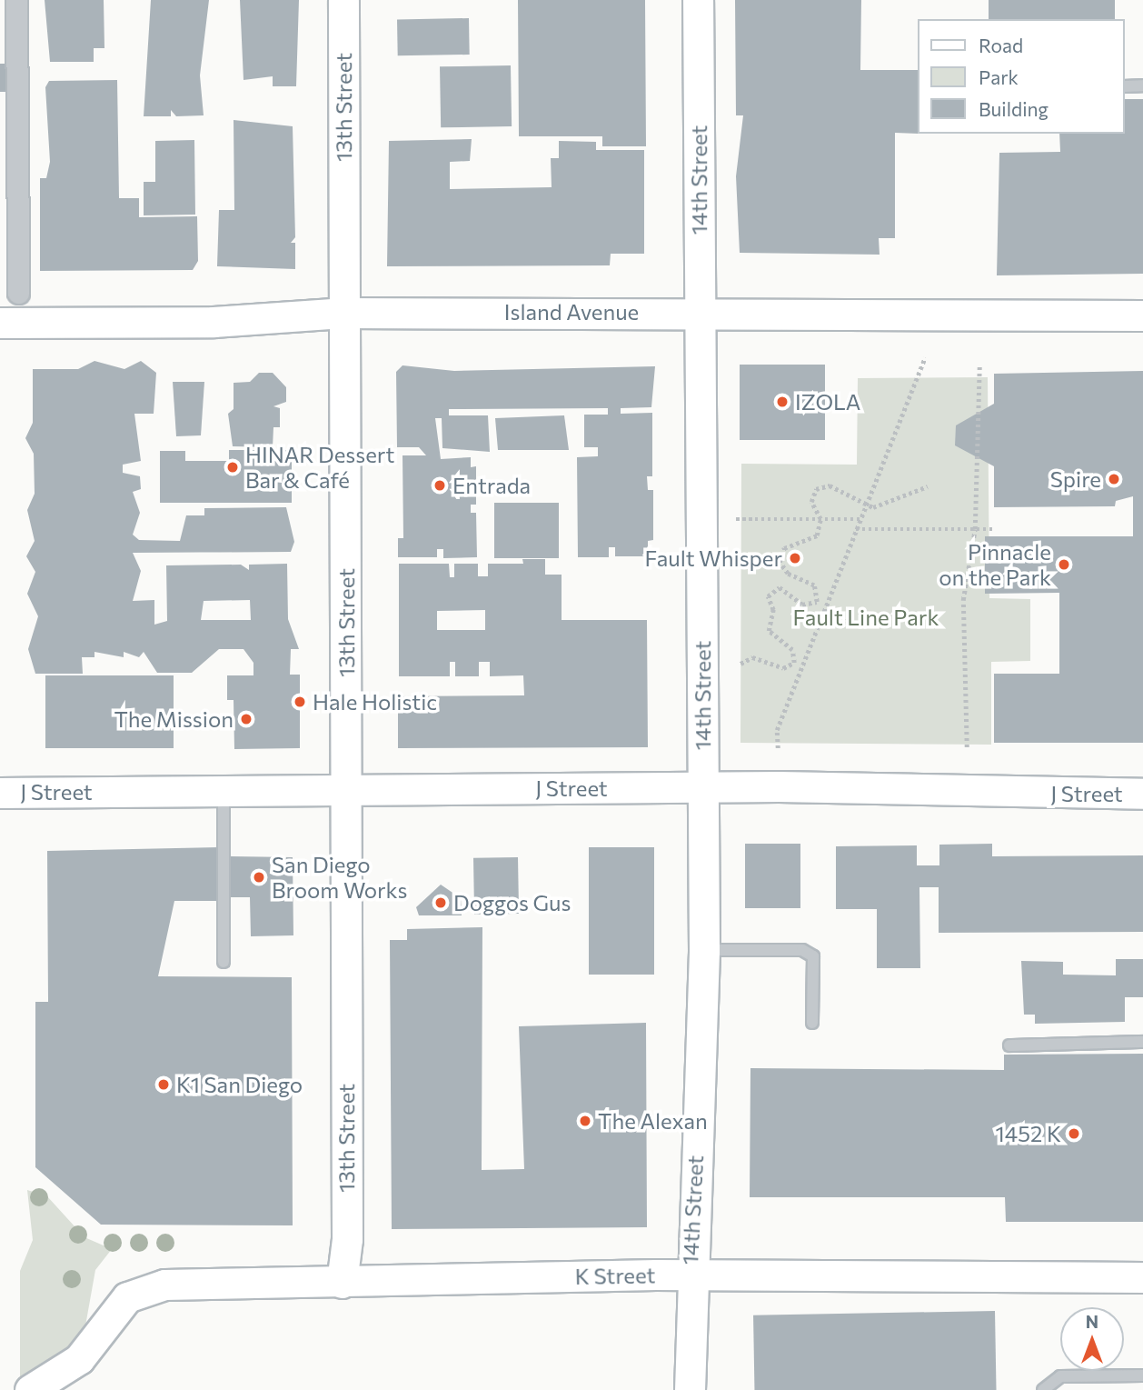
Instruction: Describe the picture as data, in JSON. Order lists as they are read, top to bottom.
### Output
{
  "streets": {
    "main road": [
      "13th Street",
      "14th Street",
      "Island Avenue",
      "J Street",
      "K Street"
    ]
  },
  "crossings": [
    ["13th Street", "Island Avenue"],
    ["13th Street", "J Street"],
    ["13th Street", "K Street"],
    ["14th Street", "Island Avenue"],
    ["14th Street", "J Street"],
    ["14th Street", "K Street"]
  ],
  "parks": ["Fault Line Park"],
  "places": [
    "IZOLA",
    "HINAR Dessert Bar & Café",
    "Spire",
    "Entrada",
    "Fault Whisper",
    "Pinnacle on the Park",
    "Hale Holistic",
    "The Mission",
    "San Diego Broom Works",
    "Doggos Gus",
    "K1 San Diego",
    "The Alexan",
    "1452 K"
  ],
  "legend": ["Road", "Park", "Building"],
  "north": "top"
}
